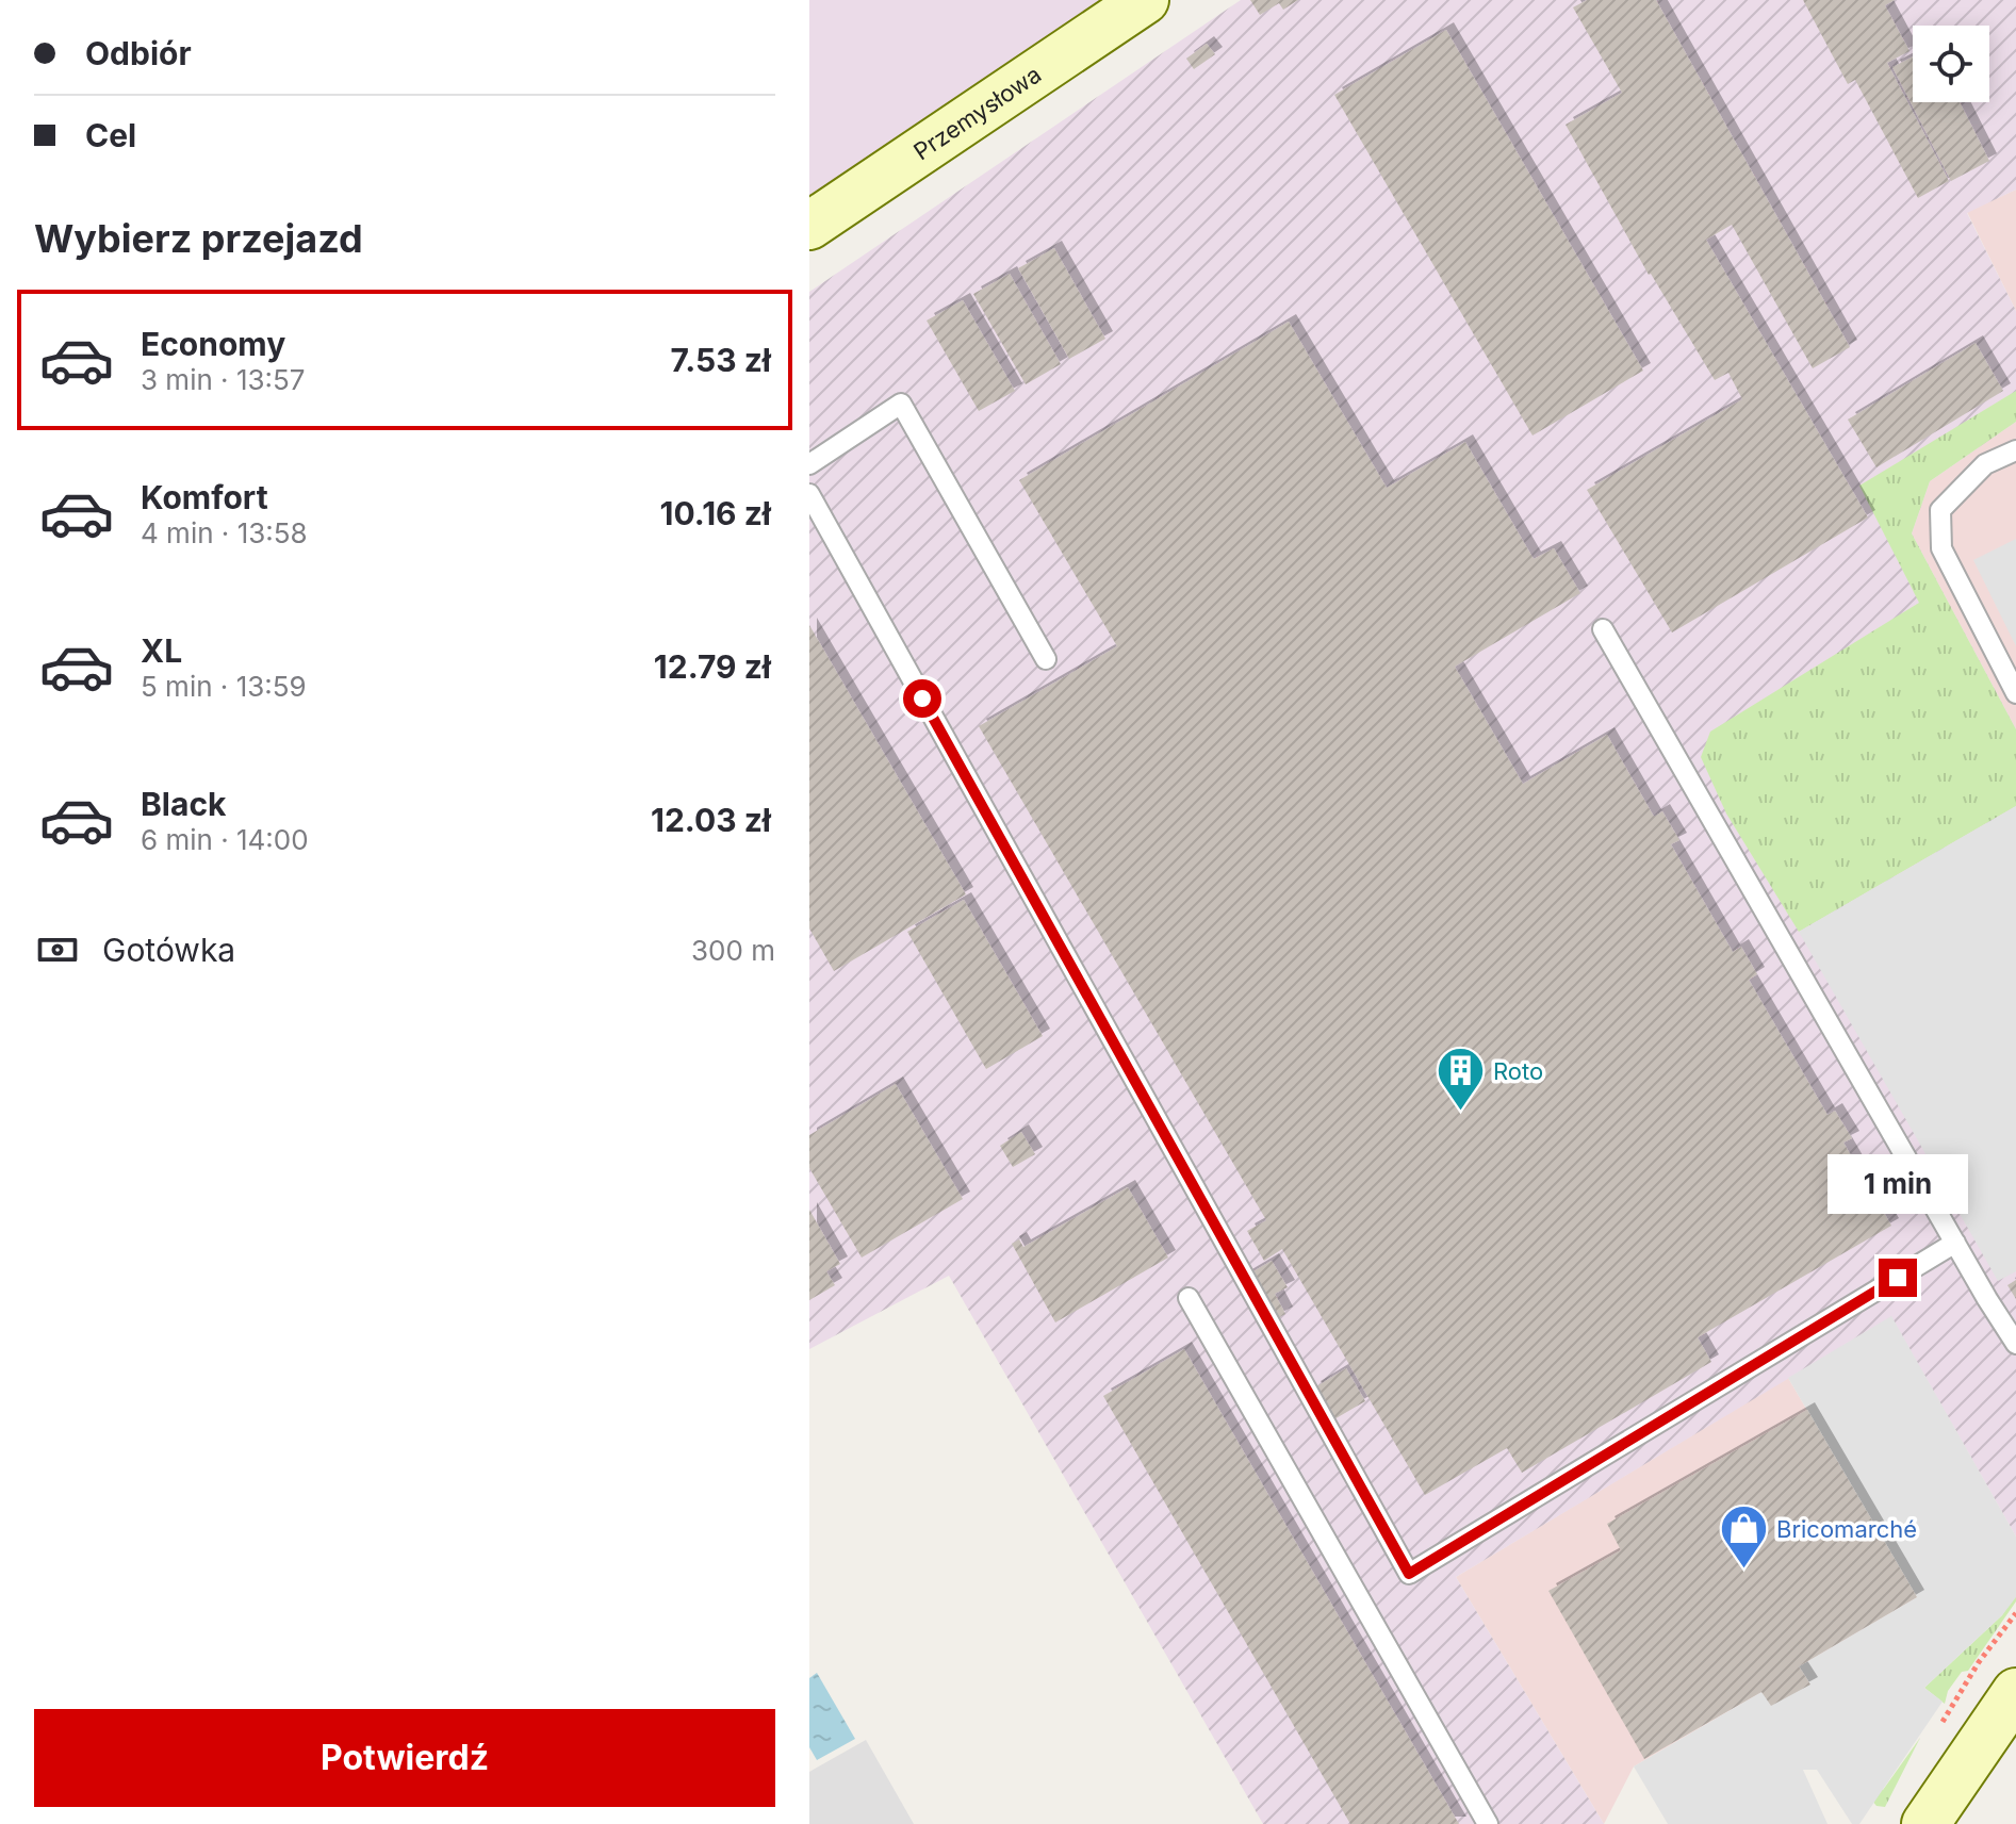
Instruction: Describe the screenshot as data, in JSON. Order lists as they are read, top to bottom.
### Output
{
  "streets": {
    "street": ["Przemysłowa"]
  },
  "places": {
    "building": ["Roto"],
    "shop": ["Bricomarché"]
  },
  "page": {
    "banner": ["Odbiór", "Cel"],
    "heading": "Wybierz przejazd",
    "list": [
      {
        "name": "Economy",
        "note": "3 min · 13:57",
        "value": "7.53 zł"
      },
      {
        "name": "Komfort",
        "note": "4 min · 13:58",
        "value": "10.16 zł"
      },
      {
        "name": "XL",
        "note": "5 min · 13:59",
        "value": "12.79 zł"
      },
      {
        "name": "Black",
        "note": "6 min · 14:00",
        "value": "12.03 zł"
      }
    ],
    "pay": ["Gotówka", "300 m"],
    "bubble": "1 min",
    "buttons": "Potwierdź"
  }
}
